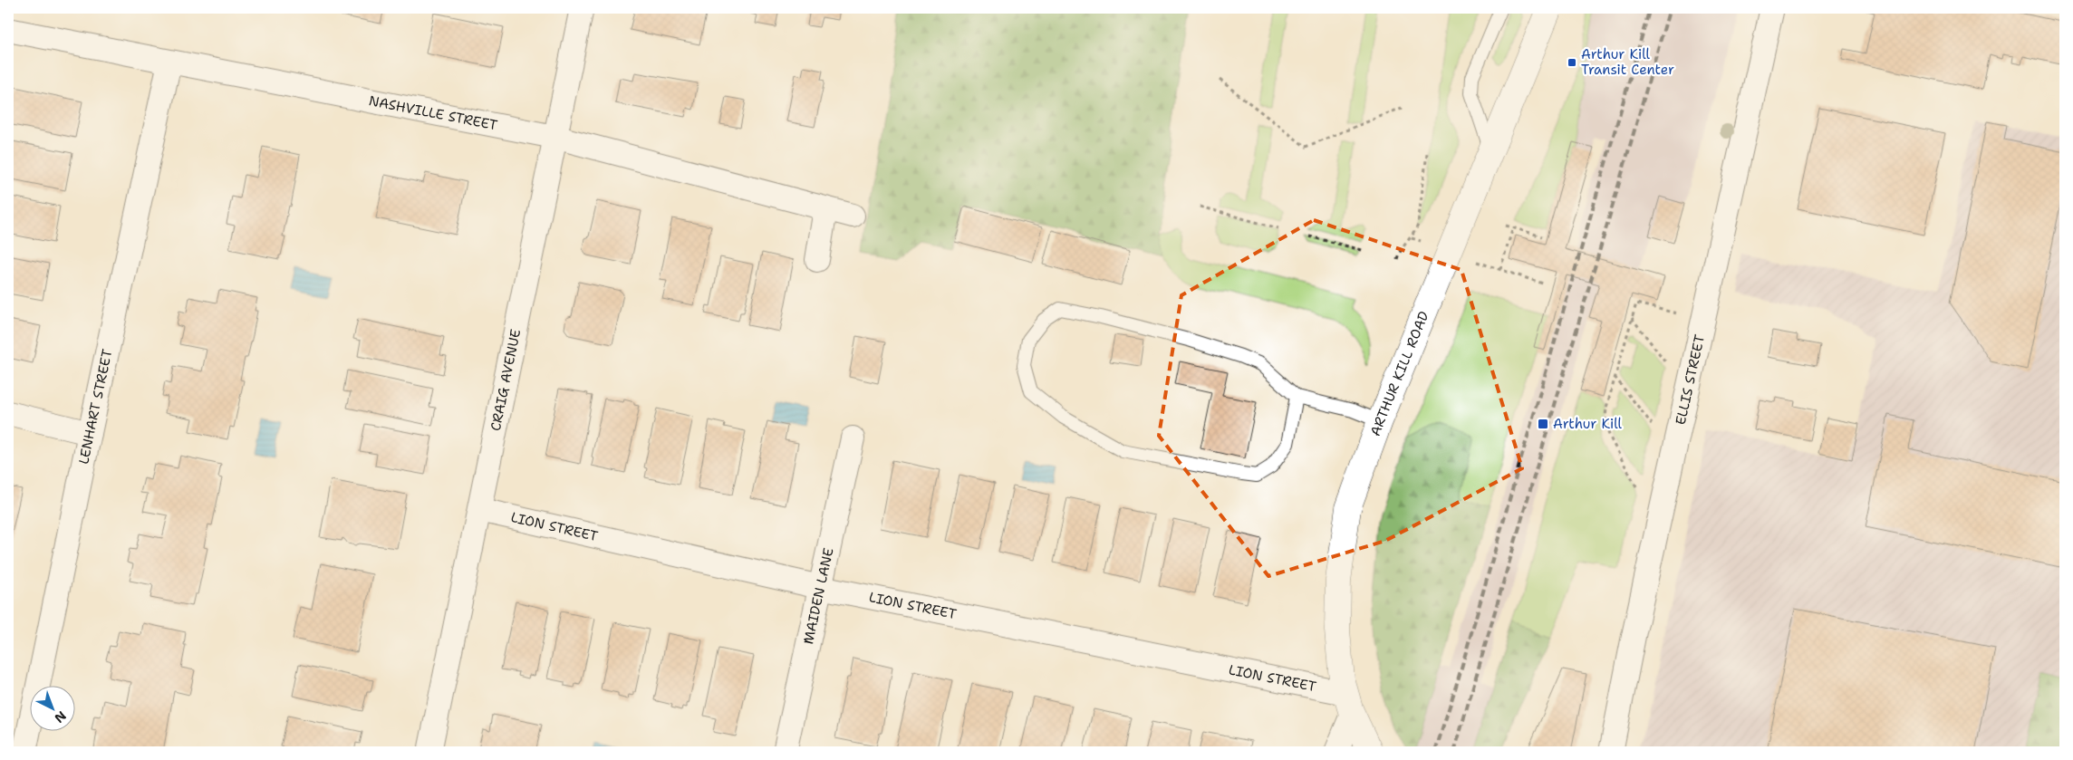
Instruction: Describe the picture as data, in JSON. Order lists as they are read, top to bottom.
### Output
{
  "streets": {
    "street": [
      "NASHVILLE STREET",
      "ARTHUR KILL ROAD",
      "ELLIS STREET",
      "CRAIG AVENUE",
      "LENHART STREET",
      "LION STREET",
      "MAIDEN LANE"
    ]
  },
  "crossings": [
    ["NASHVILLE STREET", "CRAIG AVENUE"],
    ["NASHVILLE STREET", "LENHART STREET"],
    ["ARTHUR KILL ROAD", "LION STREET"],
    ["CRAIG AVENUE", "LION STREET"],
    ["LION STREET", "MAIDEN LANE"]
  ],
  "places": {
    "transit": ["Arthur Kill Transit Center", "Arthur Kill"]
  },
  "north": "bottom right"
}
